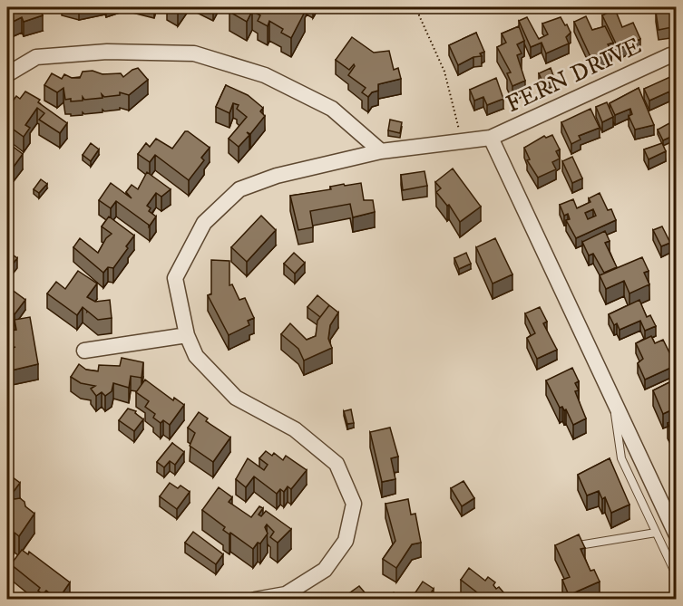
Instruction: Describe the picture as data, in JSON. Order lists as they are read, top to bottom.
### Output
{
  "streets": {
    "street": ["FERN DRIVE"]
  }
}
